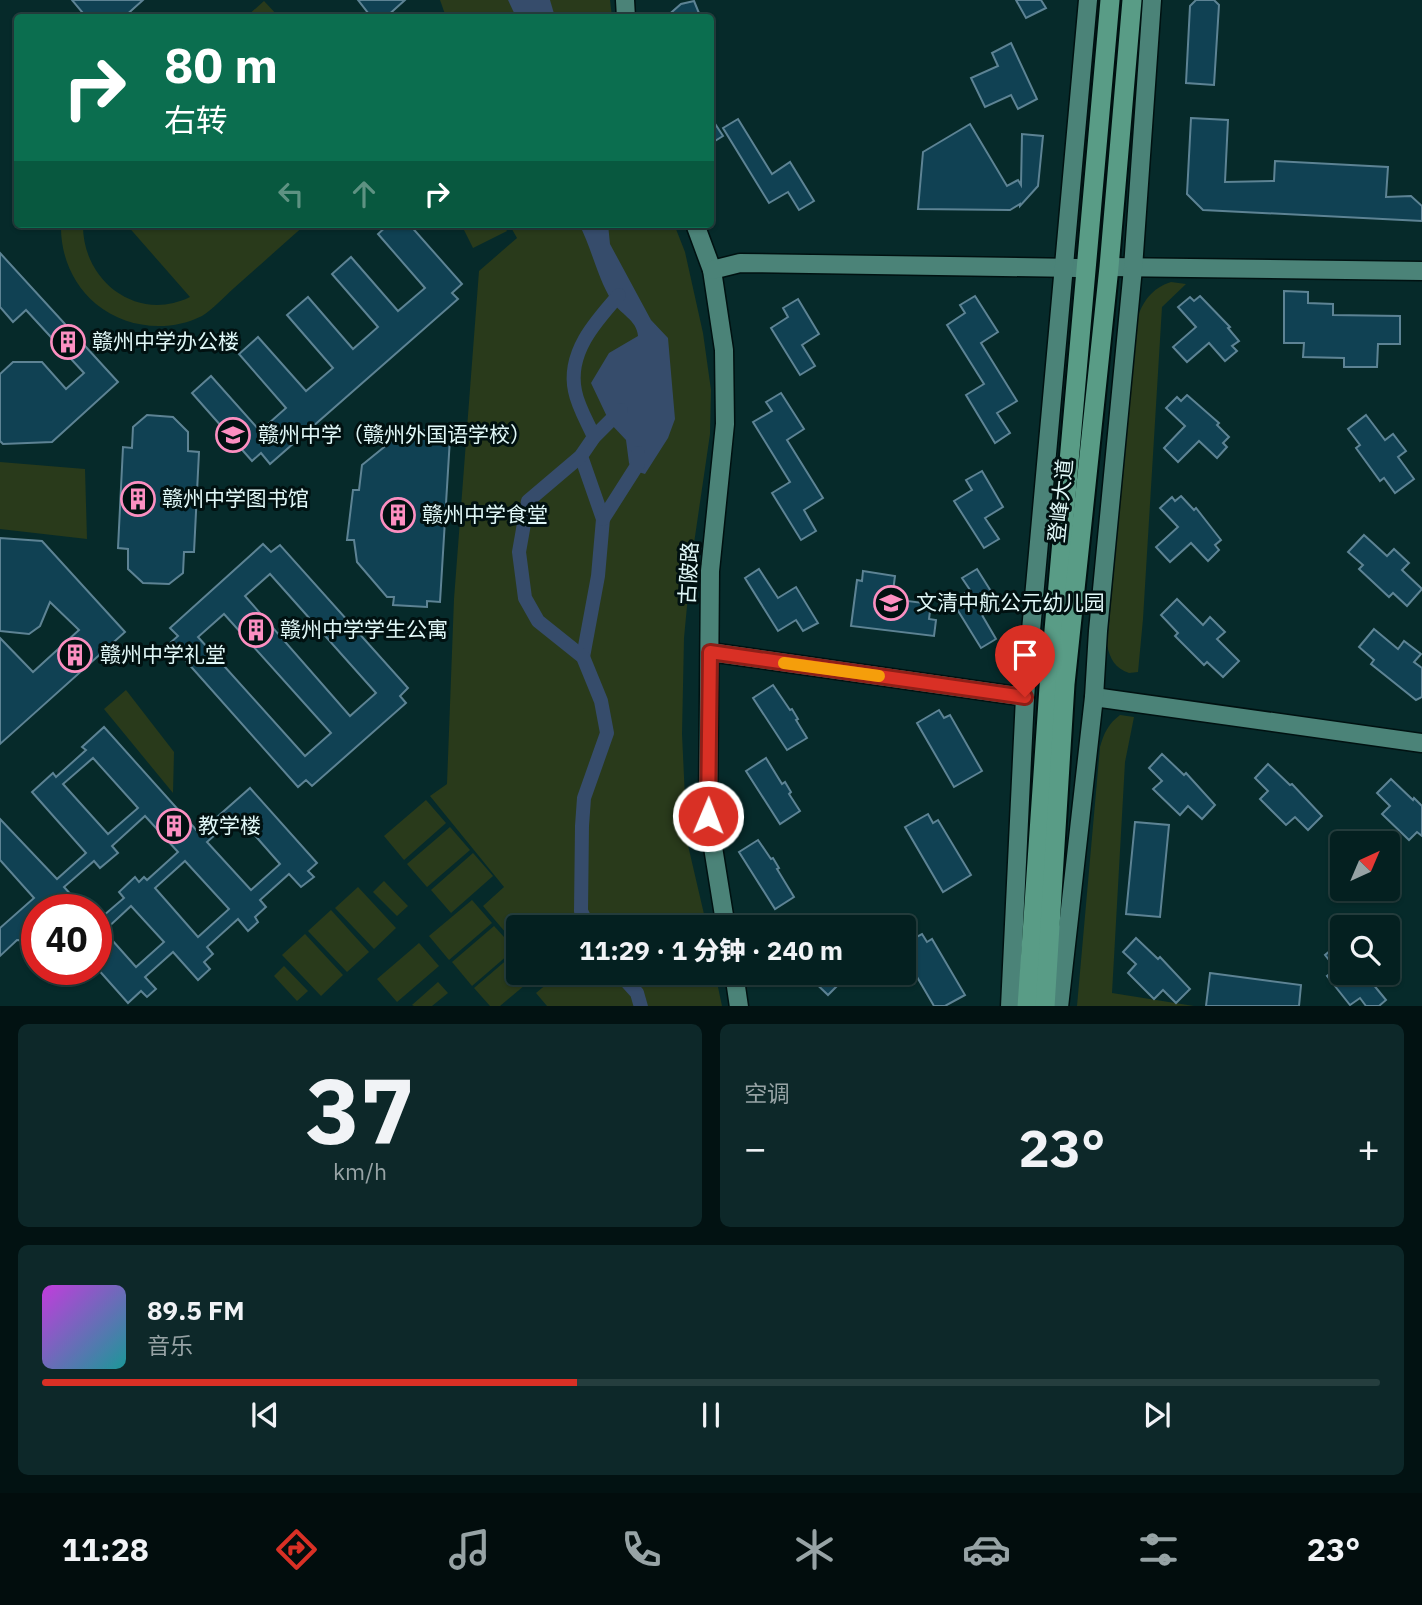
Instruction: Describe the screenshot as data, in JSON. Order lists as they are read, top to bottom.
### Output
{
  "streets": {
    "main road": ["登峰大道"],
    "street": ["古陂路"]
  },
  "places": {
    "building": [
      "赣州中学办公楼",
      "赣州中学图书馆",
      "赣州中学食堂",
      "赣州中学学生公寓",
      "赣州中学礼堂",
      "教学楼"
    ],
    "school or university": ["赣州中学（赣州外国语学校）", "文清中航公元幼儿园"]
  },
  "north": "top right",
  "page": {
    "turn": ["80 m", "右转"],
    "limit": "40",
    "trip": "11:29 · 1 分钟 · 240 m",
    "tile": [
      ["37", "km/h"],
      "空调"
    ],
    "heat": ["−", "23°", "+"],
    "song": ["89.5 FM", "音乐"],
    "tabs": ["11:28", "23°"]
  }
}
